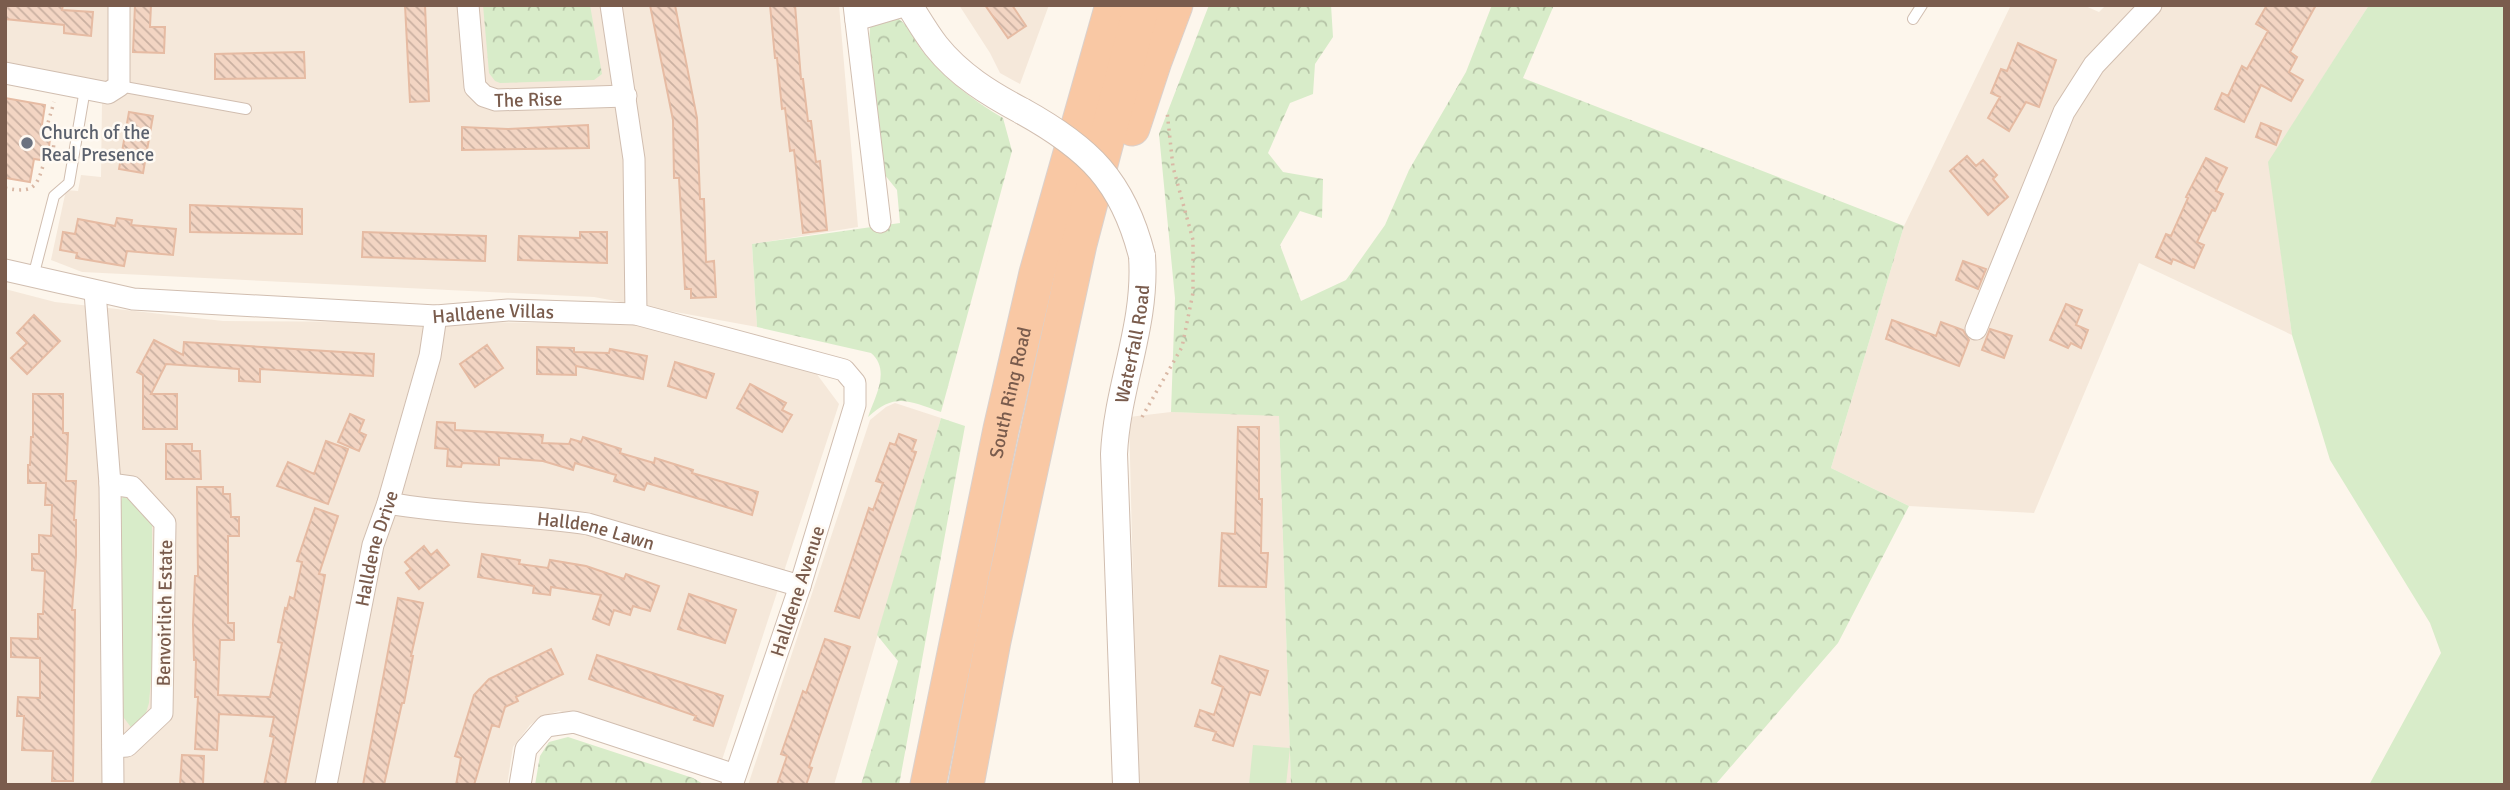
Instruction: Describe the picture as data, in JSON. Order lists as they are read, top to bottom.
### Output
{
  "streets": {
    "highway": ["South Ring Road"],
    "street": [
      "The Rise",
      "Halldene Villas",
      "Waterfall Road",
      "Halldene Lawn",
      "Halldene Drive",
      "Halldene Avenue",
      "Benvoirlich Estate"
    ]
  },
  "crossings": [
    ["Halldene Villas", "Halldene Drive"],
    ["Halldene Villas", "Halldene Avenue"],
    ["Halldene Lawn", "Halldene Drive"],
    ["Halldene Lawn", "Halldene Avenue"]
  ],
  "places": ["Church of the Real Presence"]
}
